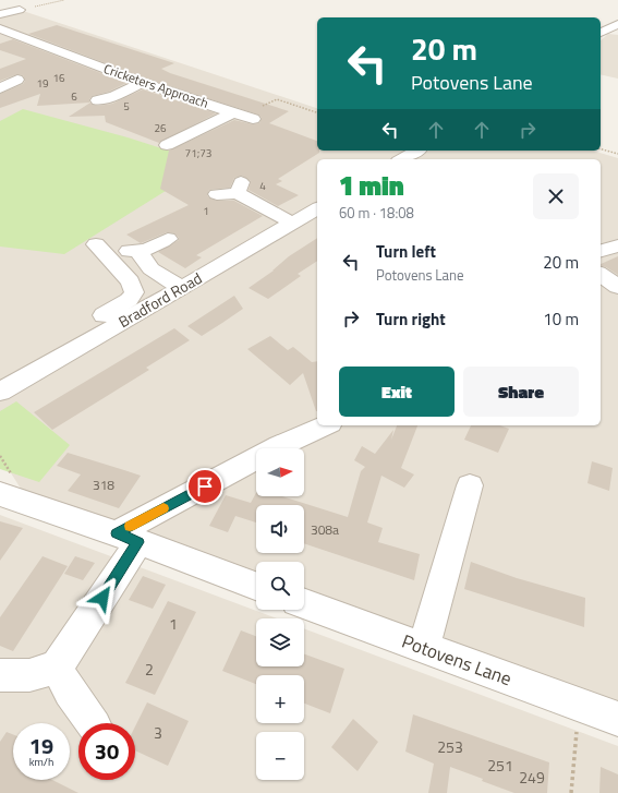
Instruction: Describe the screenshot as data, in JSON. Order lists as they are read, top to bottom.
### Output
{
  "streets": {
    "street": ["Cricketers Approach", "Bradford Road", "Potovens Lane"]
  },
  "house_numbers": [
    "16",
    "19",
    "6",
    "5",
    "26",
    "71;73",
    "4",
    "1",
    "318",
    "308a",
    "1",
    "2",
    "3",
    "253",
    "251",
    "249"
  ],
  "north": "right",
  "page": {
    "turn": ["20 m", "Potovens Lane"],
    "heading": ["1 min", "60 m · 18:08"],
    "list": [
      {
        "name": "Turn left",
        "note": "Potovens Lane",
        "value": "20 m"
      },
      {
        "name": "Turn right",
        "value": "10 m"
      }
    ],
    "buttons": ["Exit", "Share"],
    "map_buttons": ["+", "−"],
    "speed": "19 km/h",
    "limit": "30"
  }
}
